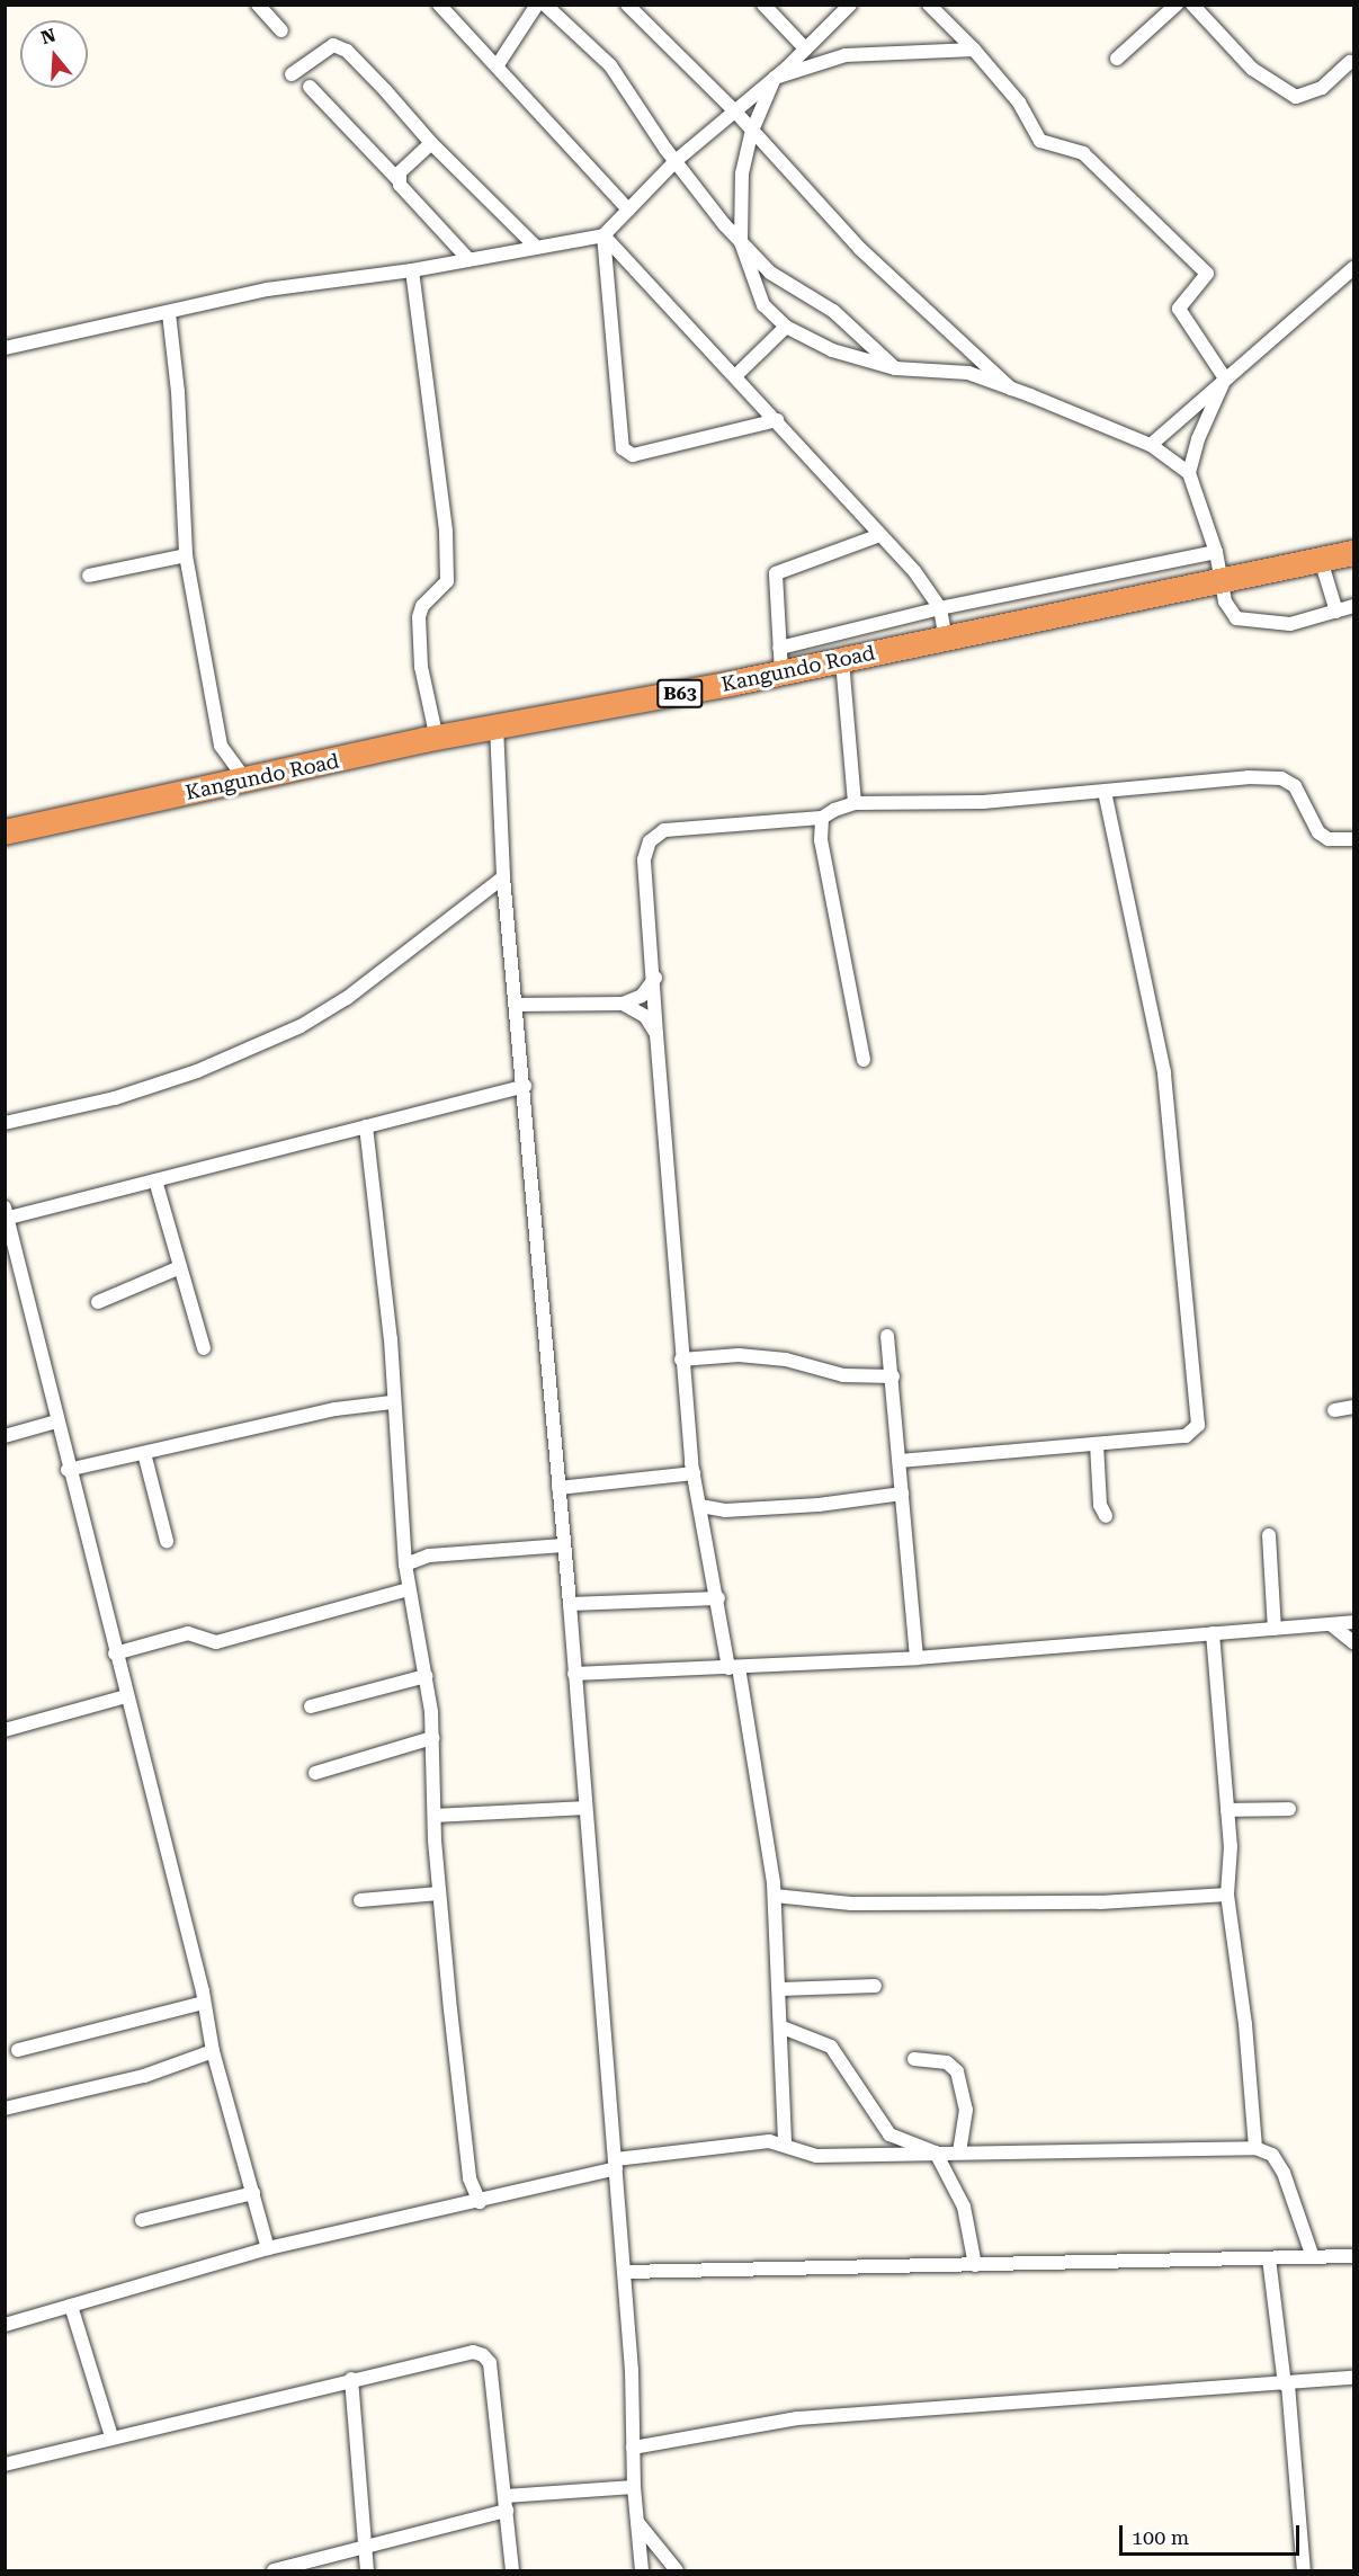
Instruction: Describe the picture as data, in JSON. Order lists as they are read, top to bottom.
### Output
{
  "streets": {
    "highway": ["Kangundo Road", "B63"]
  },
  "scale_bar": "100 m",
  "north": "top"
}
